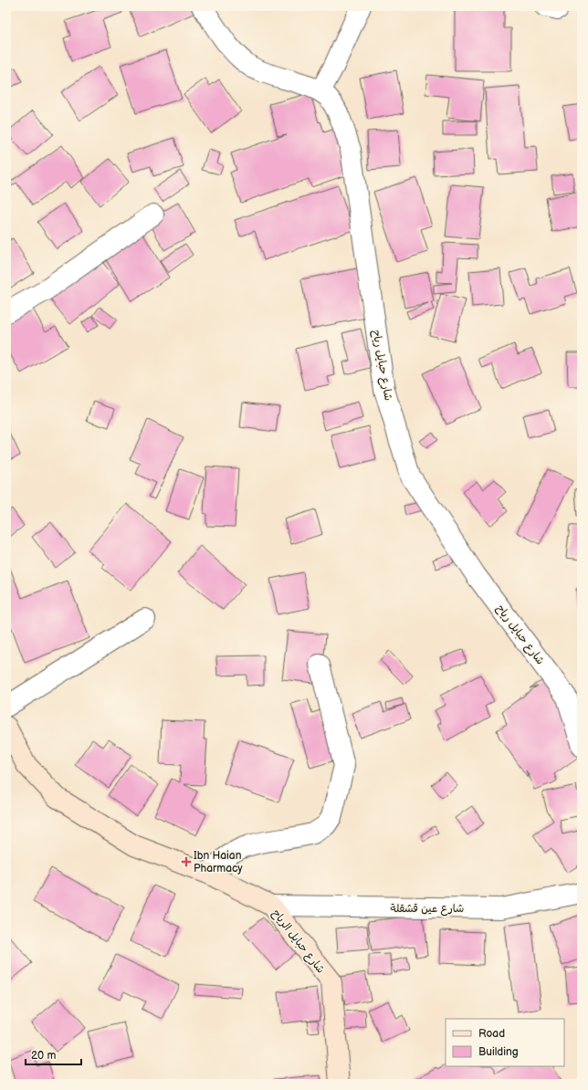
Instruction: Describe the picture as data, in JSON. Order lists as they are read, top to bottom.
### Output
{
  "streets": {
    "street": ["شارع حبايل رياح", "شارع عين قشقلة", "شارع حبايل الرياح"]
  },
  "crossings": [
    ["شارع عين قشقلة", "شارع حبايل الرياح"]
  ],
  "places": {
    "health": ["Ibn Haian Pharmacy"]
  },
  "legend": ["Road", "Building"],
  "scale_bar": "20 m"
}
